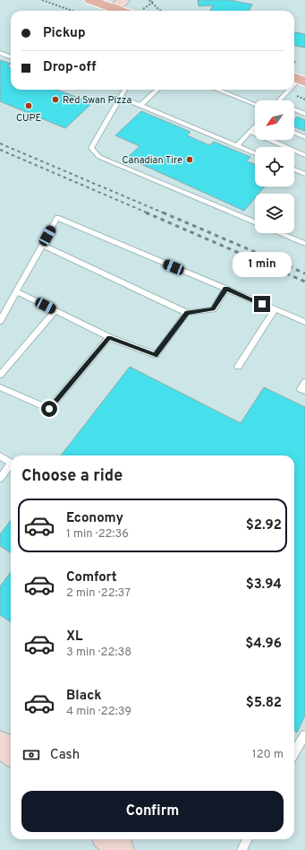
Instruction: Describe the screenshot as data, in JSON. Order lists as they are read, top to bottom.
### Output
{
  "places": ["Red Swan Pizza", "CUPE", "Canadian Tire"],
  "north": "bottom left",
  "page": {
    "banner": ["Pickup", "Drop-off"],
    "bubble": "1 min",
    "heading": "Choose a ride",
    "list": [
      {
        "name": "Economy",
        "note": "1 min · 22:36",
        "value": "$2.92"
      },
      {
        "name": "Comfort",
        "note": "2 min · 22:37",
        "value": "$3.94"
      },
      {
        "name": "XL",
        "note": "3 min · 22:38",
        "value": "$4.96"
      },
      {
        "name": "Black",
        "note": "4 min · 22:39",
        "value": "$5.82"
      }
    ],
    "pay": ["Cash", "120 m"],
    "buttons": "Confirm"
  }
}
